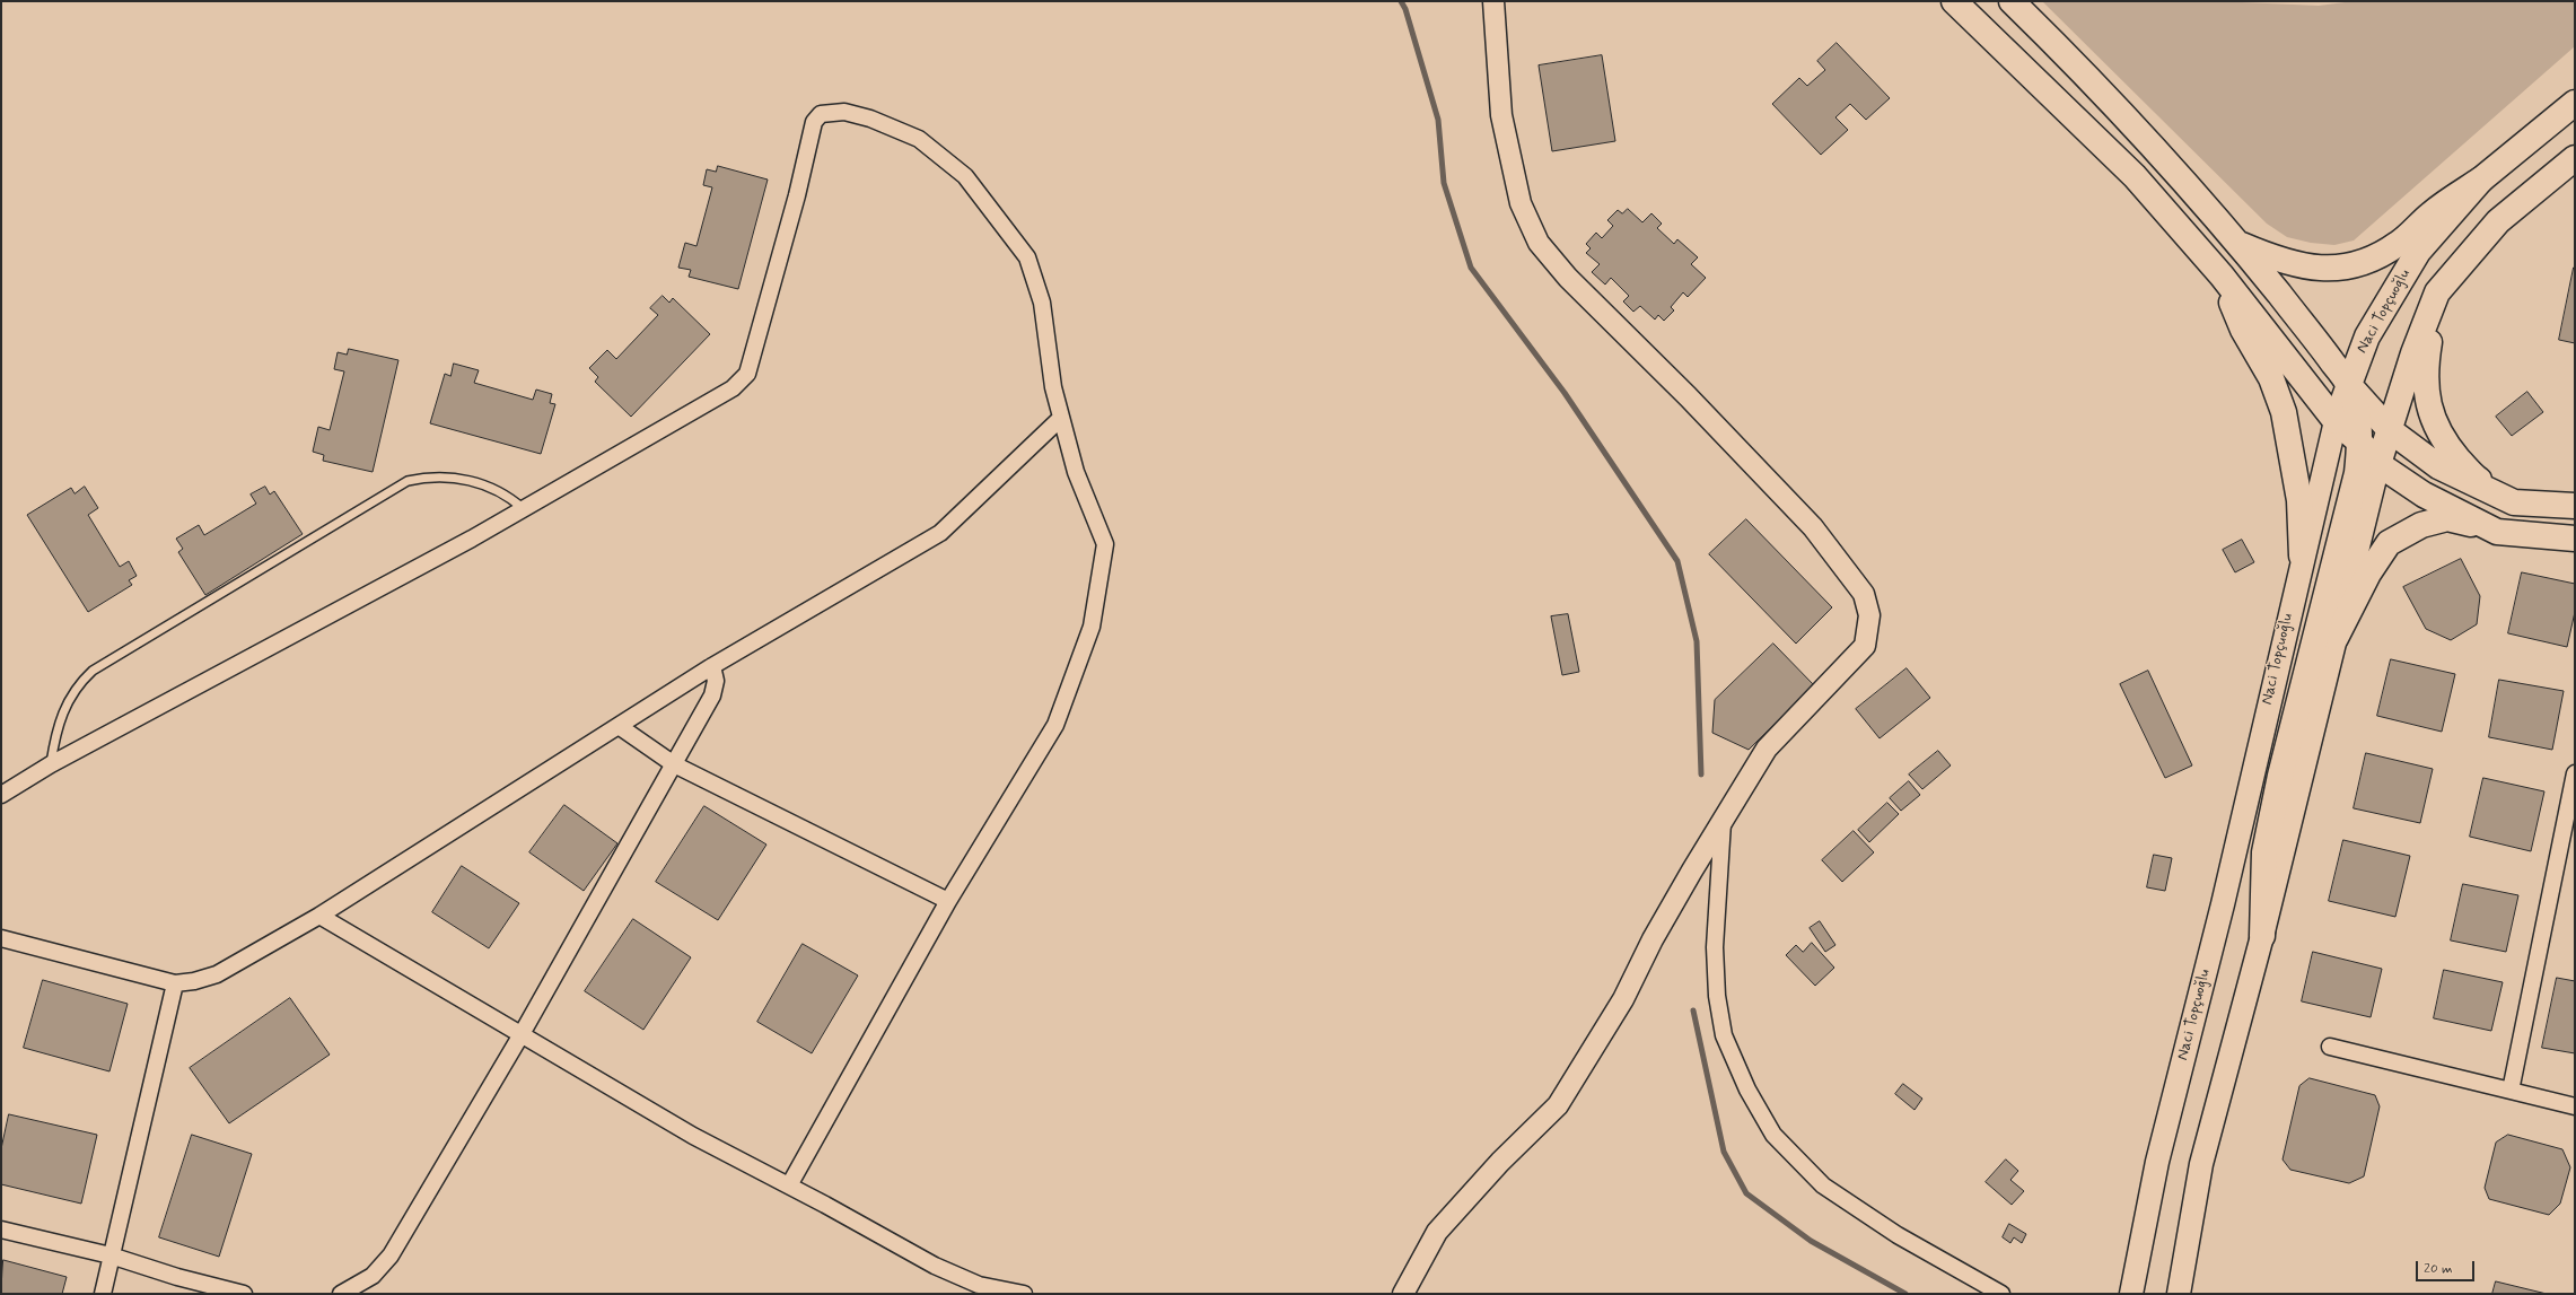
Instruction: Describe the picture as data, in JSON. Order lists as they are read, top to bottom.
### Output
{
  "streets": {
    "main road": ["Naci Topçuoğlu"]
  },
  "scale_bar": "20 m"
}
